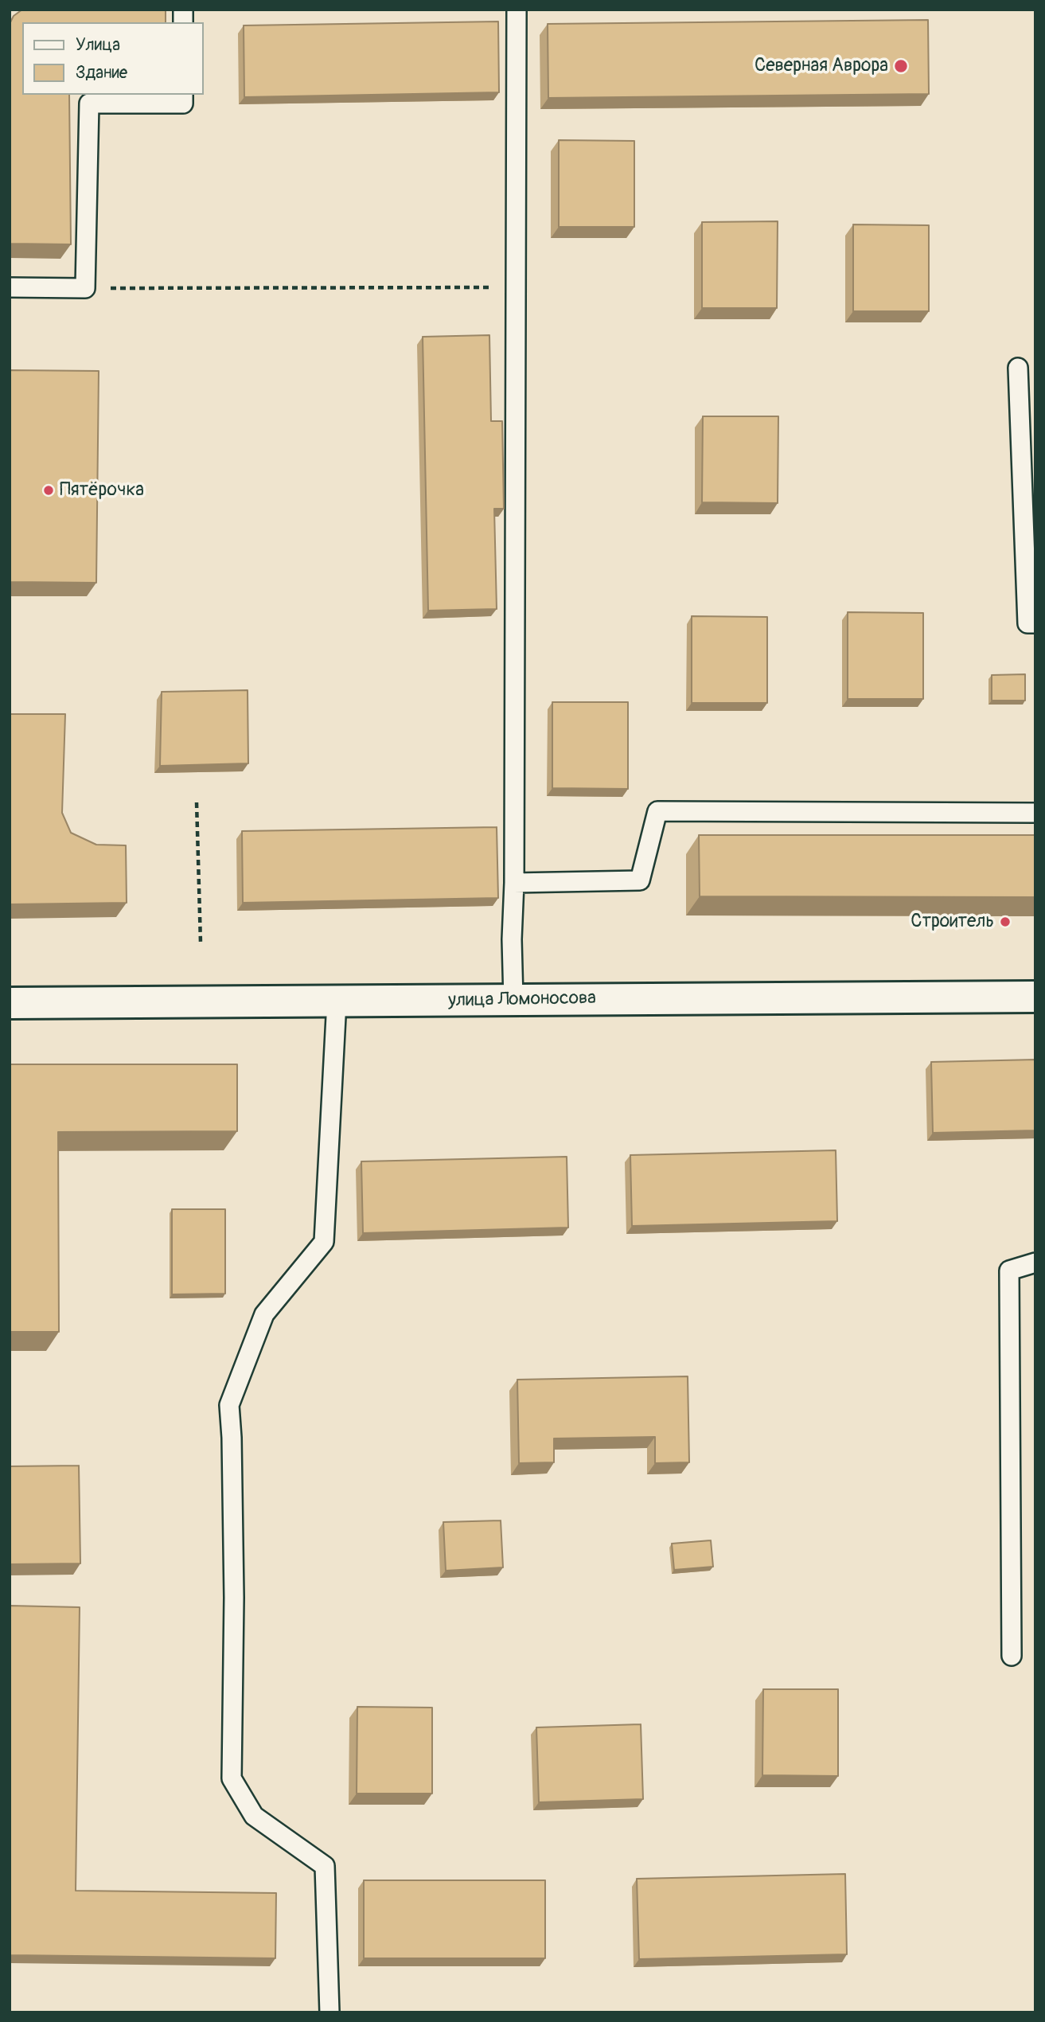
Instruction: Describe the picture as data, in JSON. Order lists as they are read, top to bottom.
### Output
{
  "streets": {
    "street": ["улица Ломоносова"]
  },
  "places": ["Северная Аврора", "Пятёрочка", "Строитель"],
  "legend": ["Улица", "Здание"]
}
